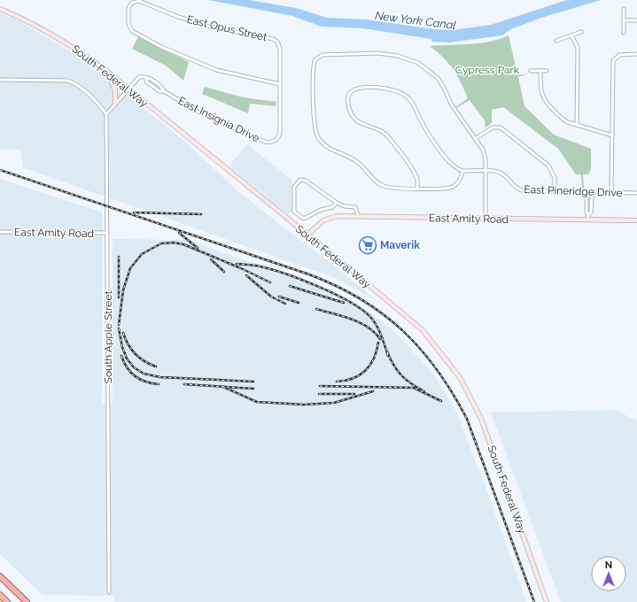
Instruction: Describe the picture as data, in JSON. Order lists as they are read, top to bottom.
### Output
{
  "streets": {
    "main road": ["South Federal Way", "East Amity Road"],
    "street": [
      "East Opus Street",
      "East Insignia Drive",
      "East Pineridge Drive",
      "South Apple Street"
    ]
  },
  "crossings": [
    ["East Opus Street", "East Insignia Drive"],
    ["South Federal Way", "East Insignia Drive"],
    ["South Federal Way", "East Amity Road"],
    ["East Amity Road", "South Apple Street"]
  ],
  "water": ["New York Canal"],
  "parks": ["Cypress Park"],
  "places": {
    "supermarket": ["Maverik"]
  },
  "north": "top"
}
